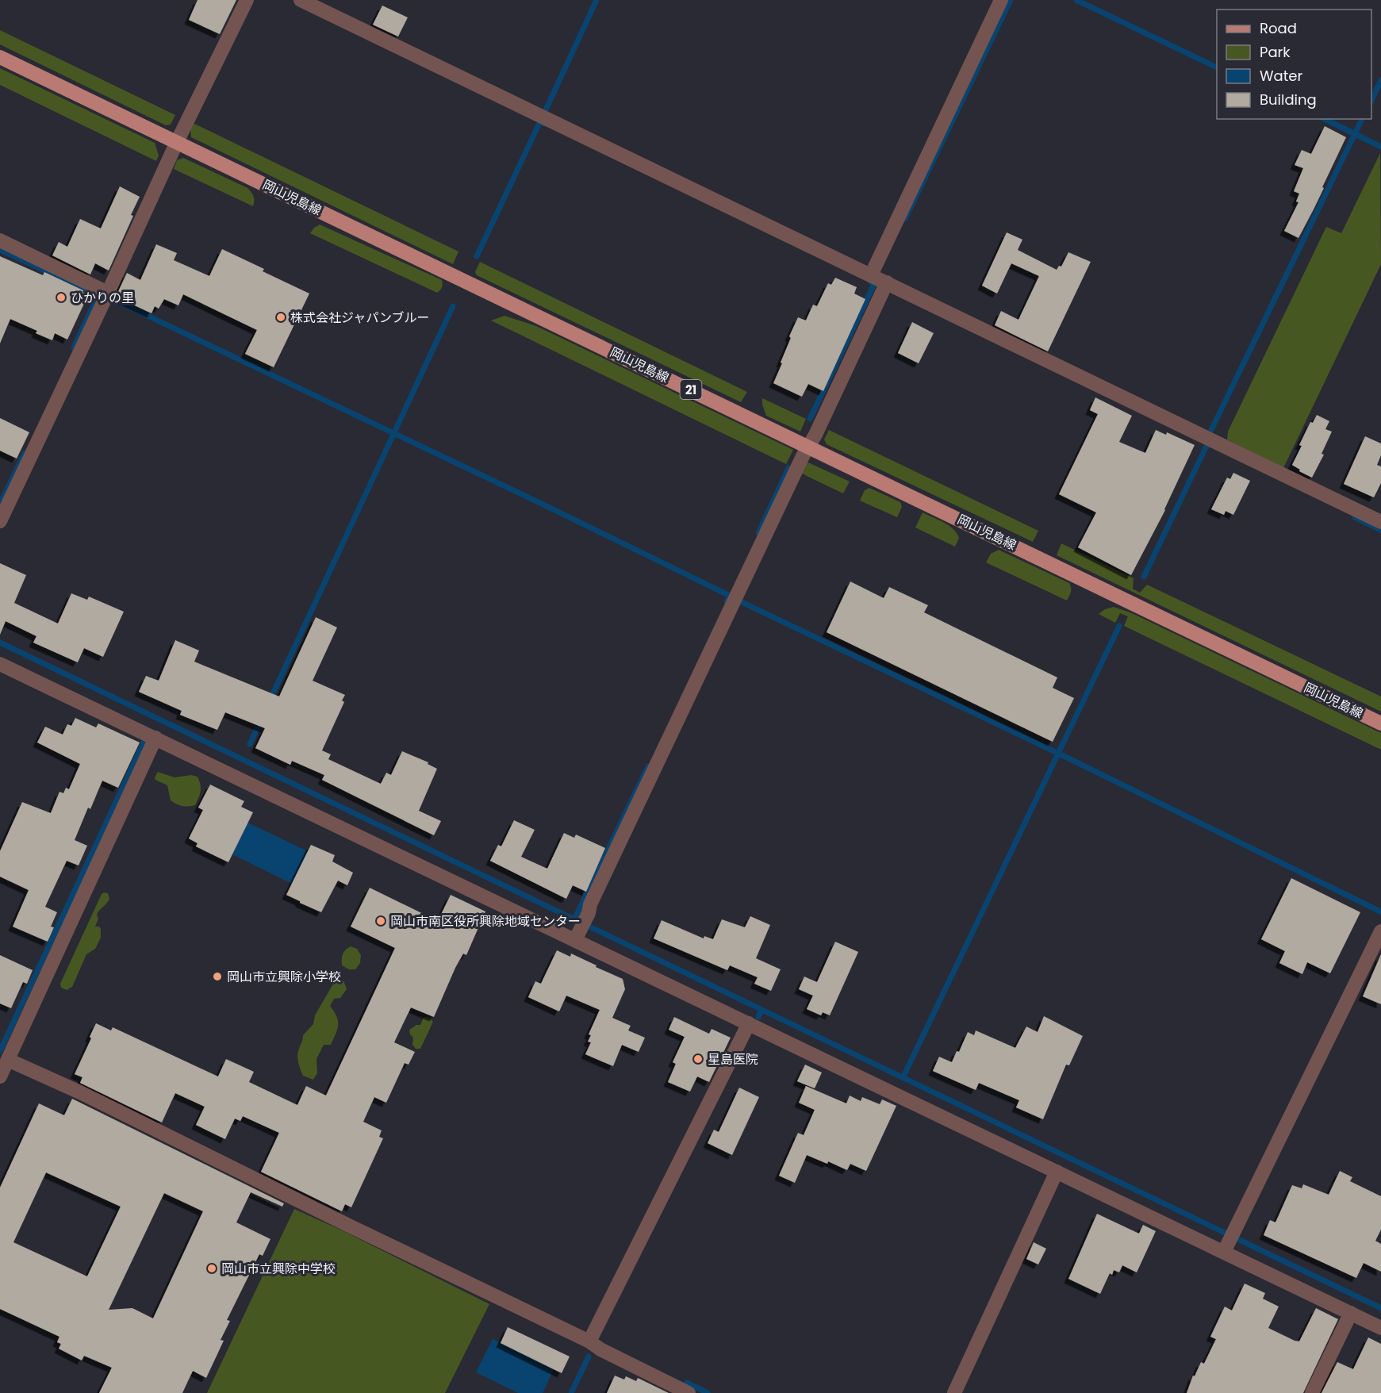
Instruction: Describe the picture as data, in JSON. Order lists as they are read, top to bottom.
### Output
{
  "streets": {
    "main road": ["岡山児島線", "21"]
  },
  "places": [
    "ひかりの里",
    "株式会社ジャパンブルー",
    "岡山市南区役所興除地域センター",
    "岡山市立興除小学校",
    "星島医院",
    "岡山市立興除中学校"
  ],
  "legend": [
    "Road",
    "Park",
    "Water",
    "Building"
  ]
}
